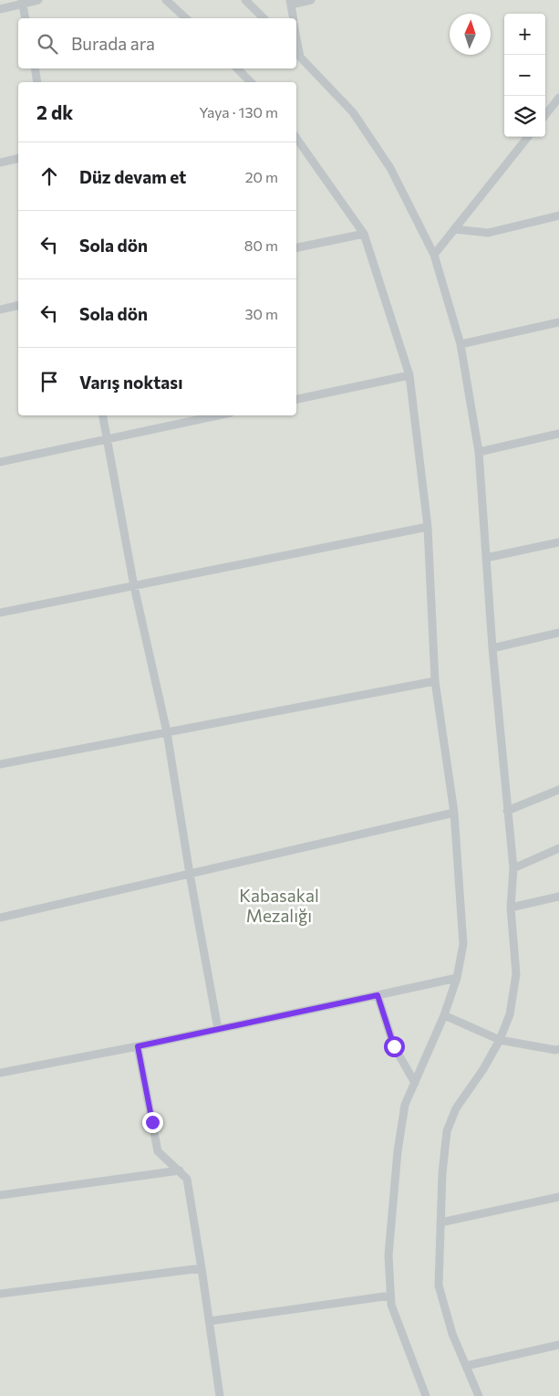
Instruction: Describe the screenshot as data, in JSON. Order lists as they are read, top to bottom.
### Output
{
  "parks": ["Kabasakal Mezalığı"],
  "north": "top",
  "page": {
    "map_buttons": ["+", "−"],
    "search": "Burada ara",
    "heading": ["2 dk", "Yaya · 130 m"],
    "list": [
      ["Düz devam et", "20 m"],
      ["Sola dön", "80 m"],
      ["Sola dön", "30 m"],
      "Varış noktası"
    ]
  }
}
